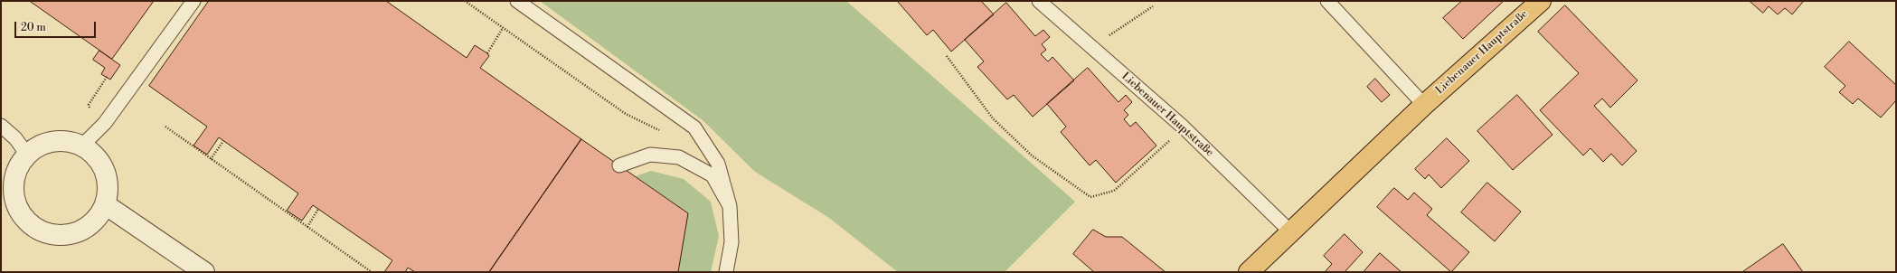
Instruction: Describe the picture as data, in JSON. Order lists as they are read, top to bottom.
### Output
{
  "streets": {
    "main road": ["Liebenauer Hauptstraße"]
  },
  "scale_bar": "20 m"
}
